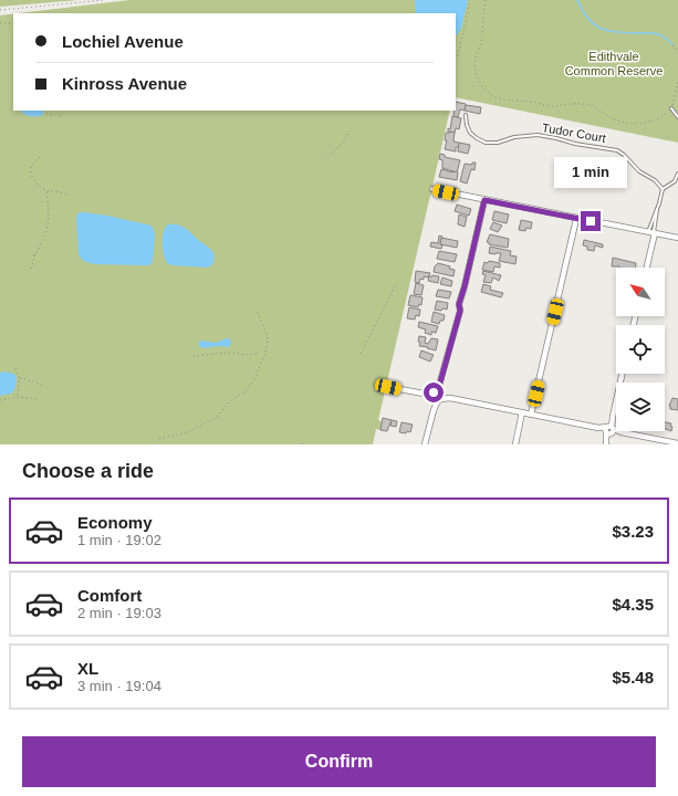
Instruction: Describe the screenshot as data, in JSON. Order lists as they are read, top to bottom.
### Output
{
  "streets": {
    "lane": ["Tudor Court"]
  },
  "parks": ["Edithvale Common Reserve"],
  "north": "top left",
  "page": {
    "banner": ["Lochiel Avenue", "Kinross Avenue"],
    "bubble": "1 min",
    "heading": "Choose a ride",
    "list": [
      {
        "name": "Economy",
        "note": "1 min · 19:02",
        "value": "$3.23"
      },
      {
        "name": "Comfort",
        "note": "2 min · 19:03",
        "value": "$4.35"
      },
      {
        "name": "XL",
        "note": "3 min · 19:04",
        "value": "$5.48"
      }
    ],
    "buttons": "Confirm"
  }
}
